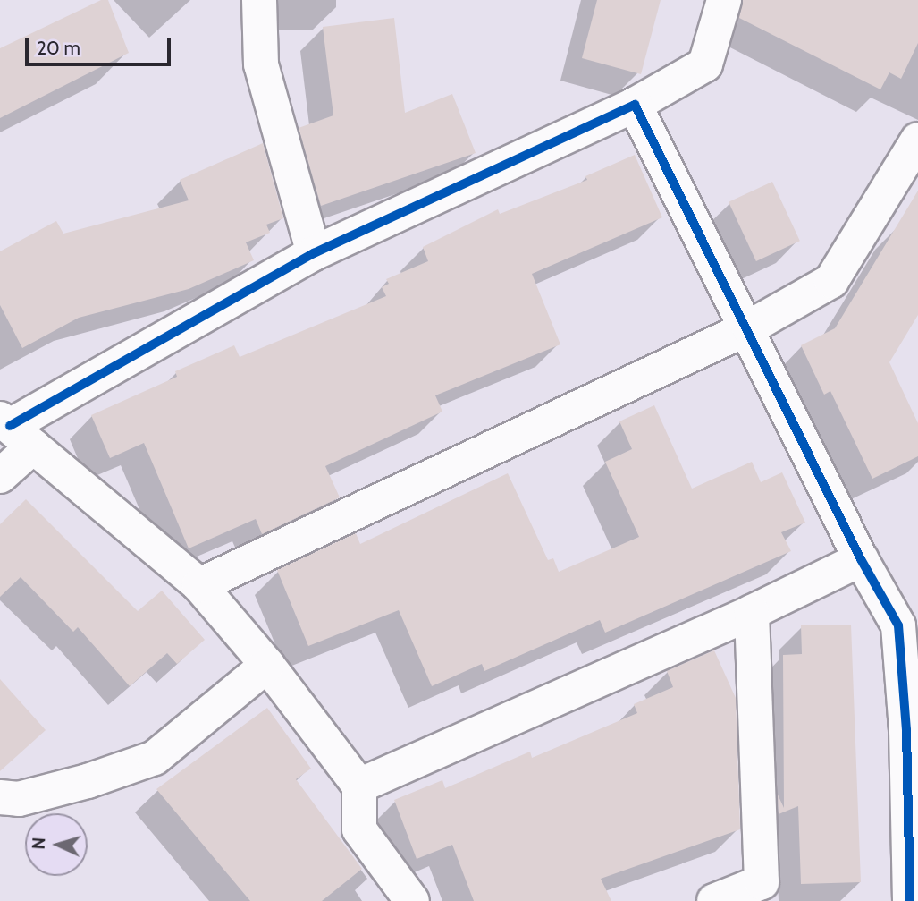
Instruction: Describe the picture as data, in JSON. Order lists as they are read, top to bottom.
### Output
{
  "scale_bar": "20 m",
  "north": "left"
}
